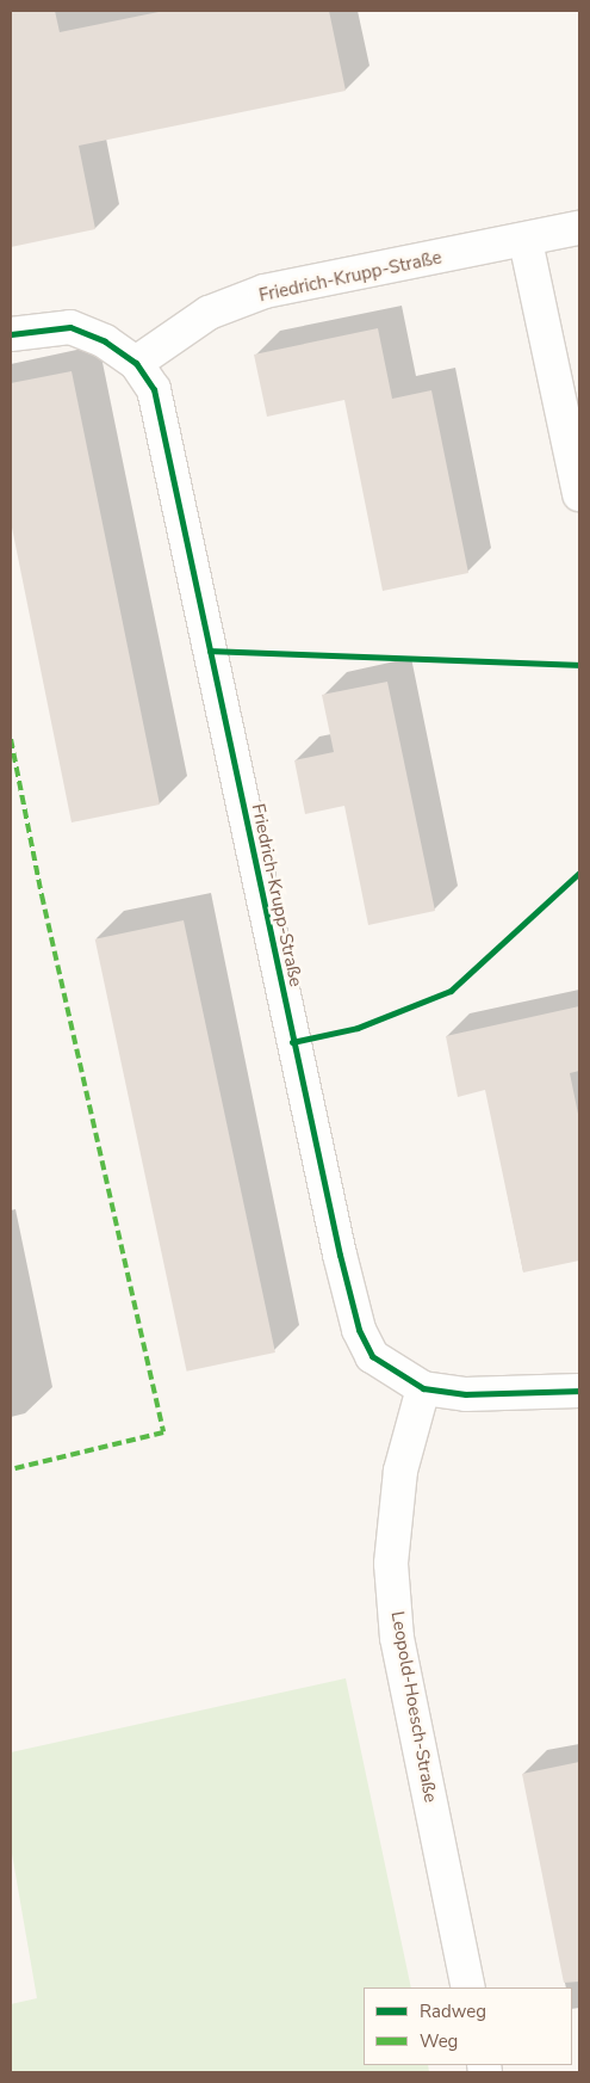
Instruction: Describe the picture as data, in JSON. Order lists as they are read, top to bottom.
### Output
{
  "streets": {
    "street": ["Friedrich-Krupp-Straße", "Leopold-Hoesch-Straße"]
  },
  "crossings": [
    ["Friedrich-Krupp-Straße", "Leopold-Hoesch-Straße"]
  ],
  "legend": ["Radweg", "Weg"]
}
